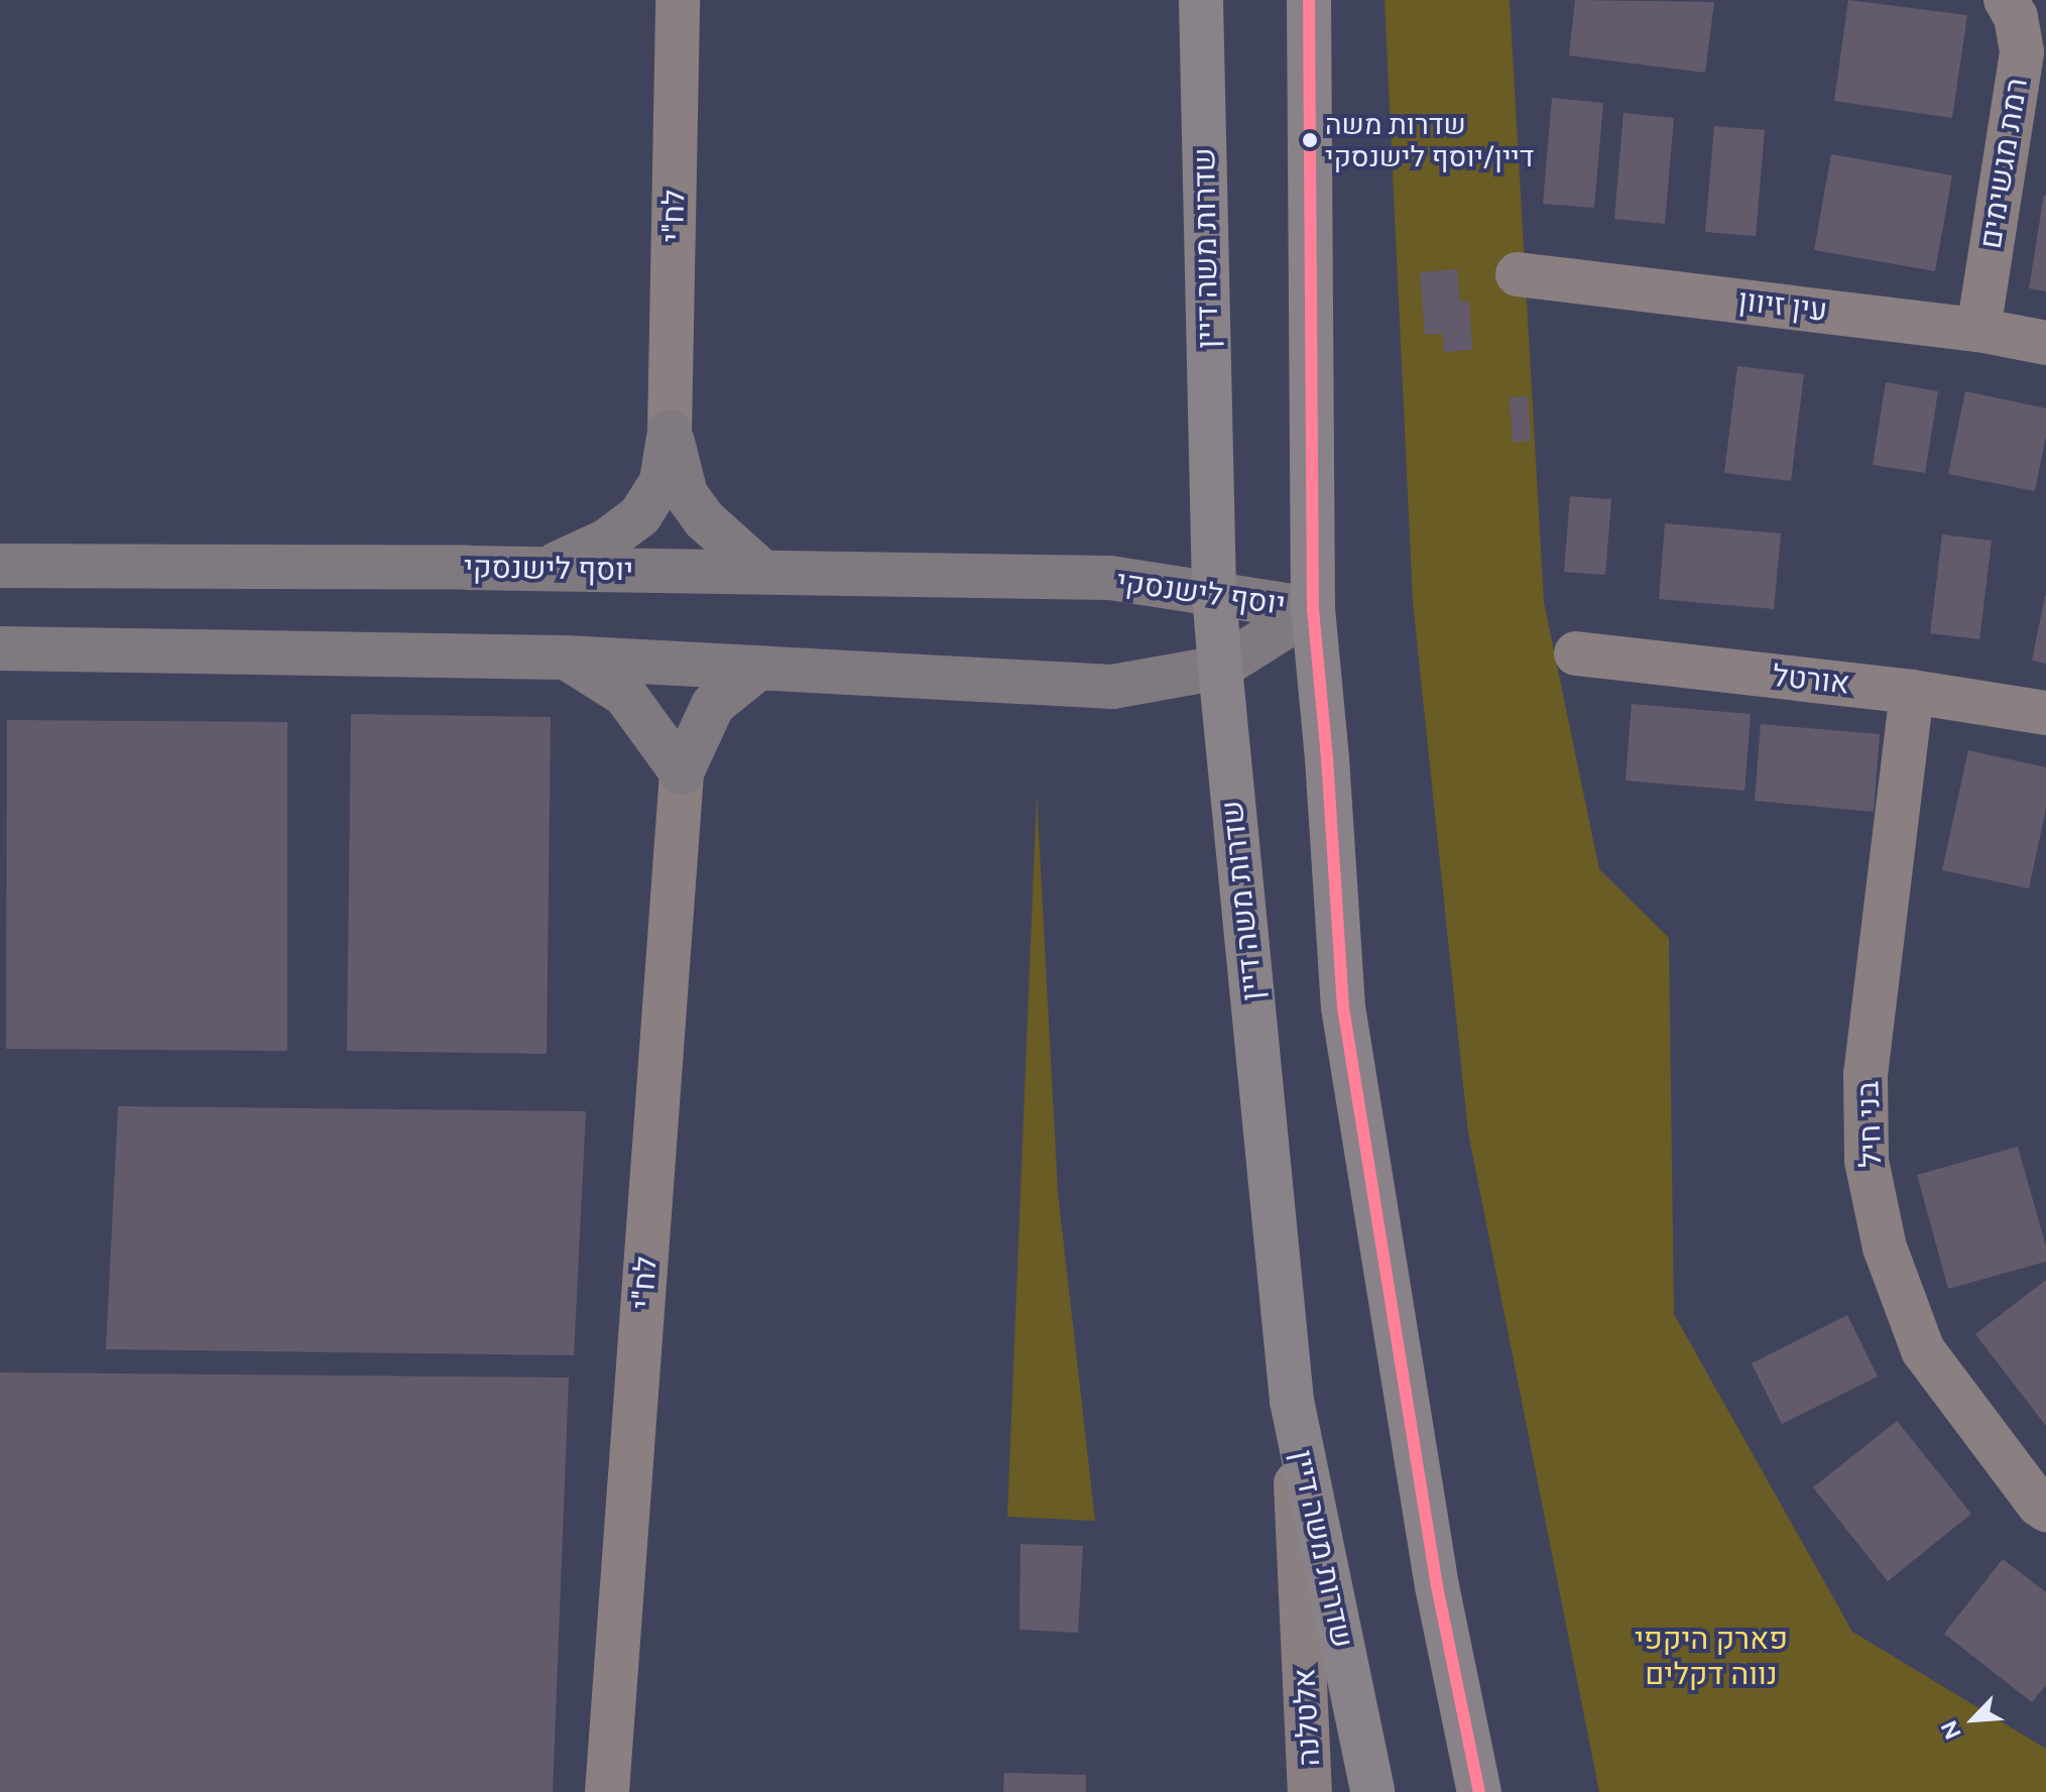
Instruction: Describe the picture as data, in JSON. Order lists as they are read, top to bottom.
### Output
{
  "streets": {
    "main road": ["שדרות משה דיין", "יוסף לישנסקי"],
    "street": [
      "רמת מגשימים",
      "לח\"י",
      "עין זיוון",
      "אורטל",
      "בני חיל",
      "אלטלנה"
    ]
  },
  "crossings": [
    ["רמת מגשימים", "עין זיוון"],
    ["שדרות משה דיין", "יוסף לישנסקי"],
    ["שדרות משה דיין", "אלטלנה"],
    ["אורטל", "בני חיל"]
  ],
  "parks": ["פארק היקפי נווה דקלים"],
  "places": ["שדרות משה דיין/יוסף לישנסקי"],
  "north": "bottom left"
}
